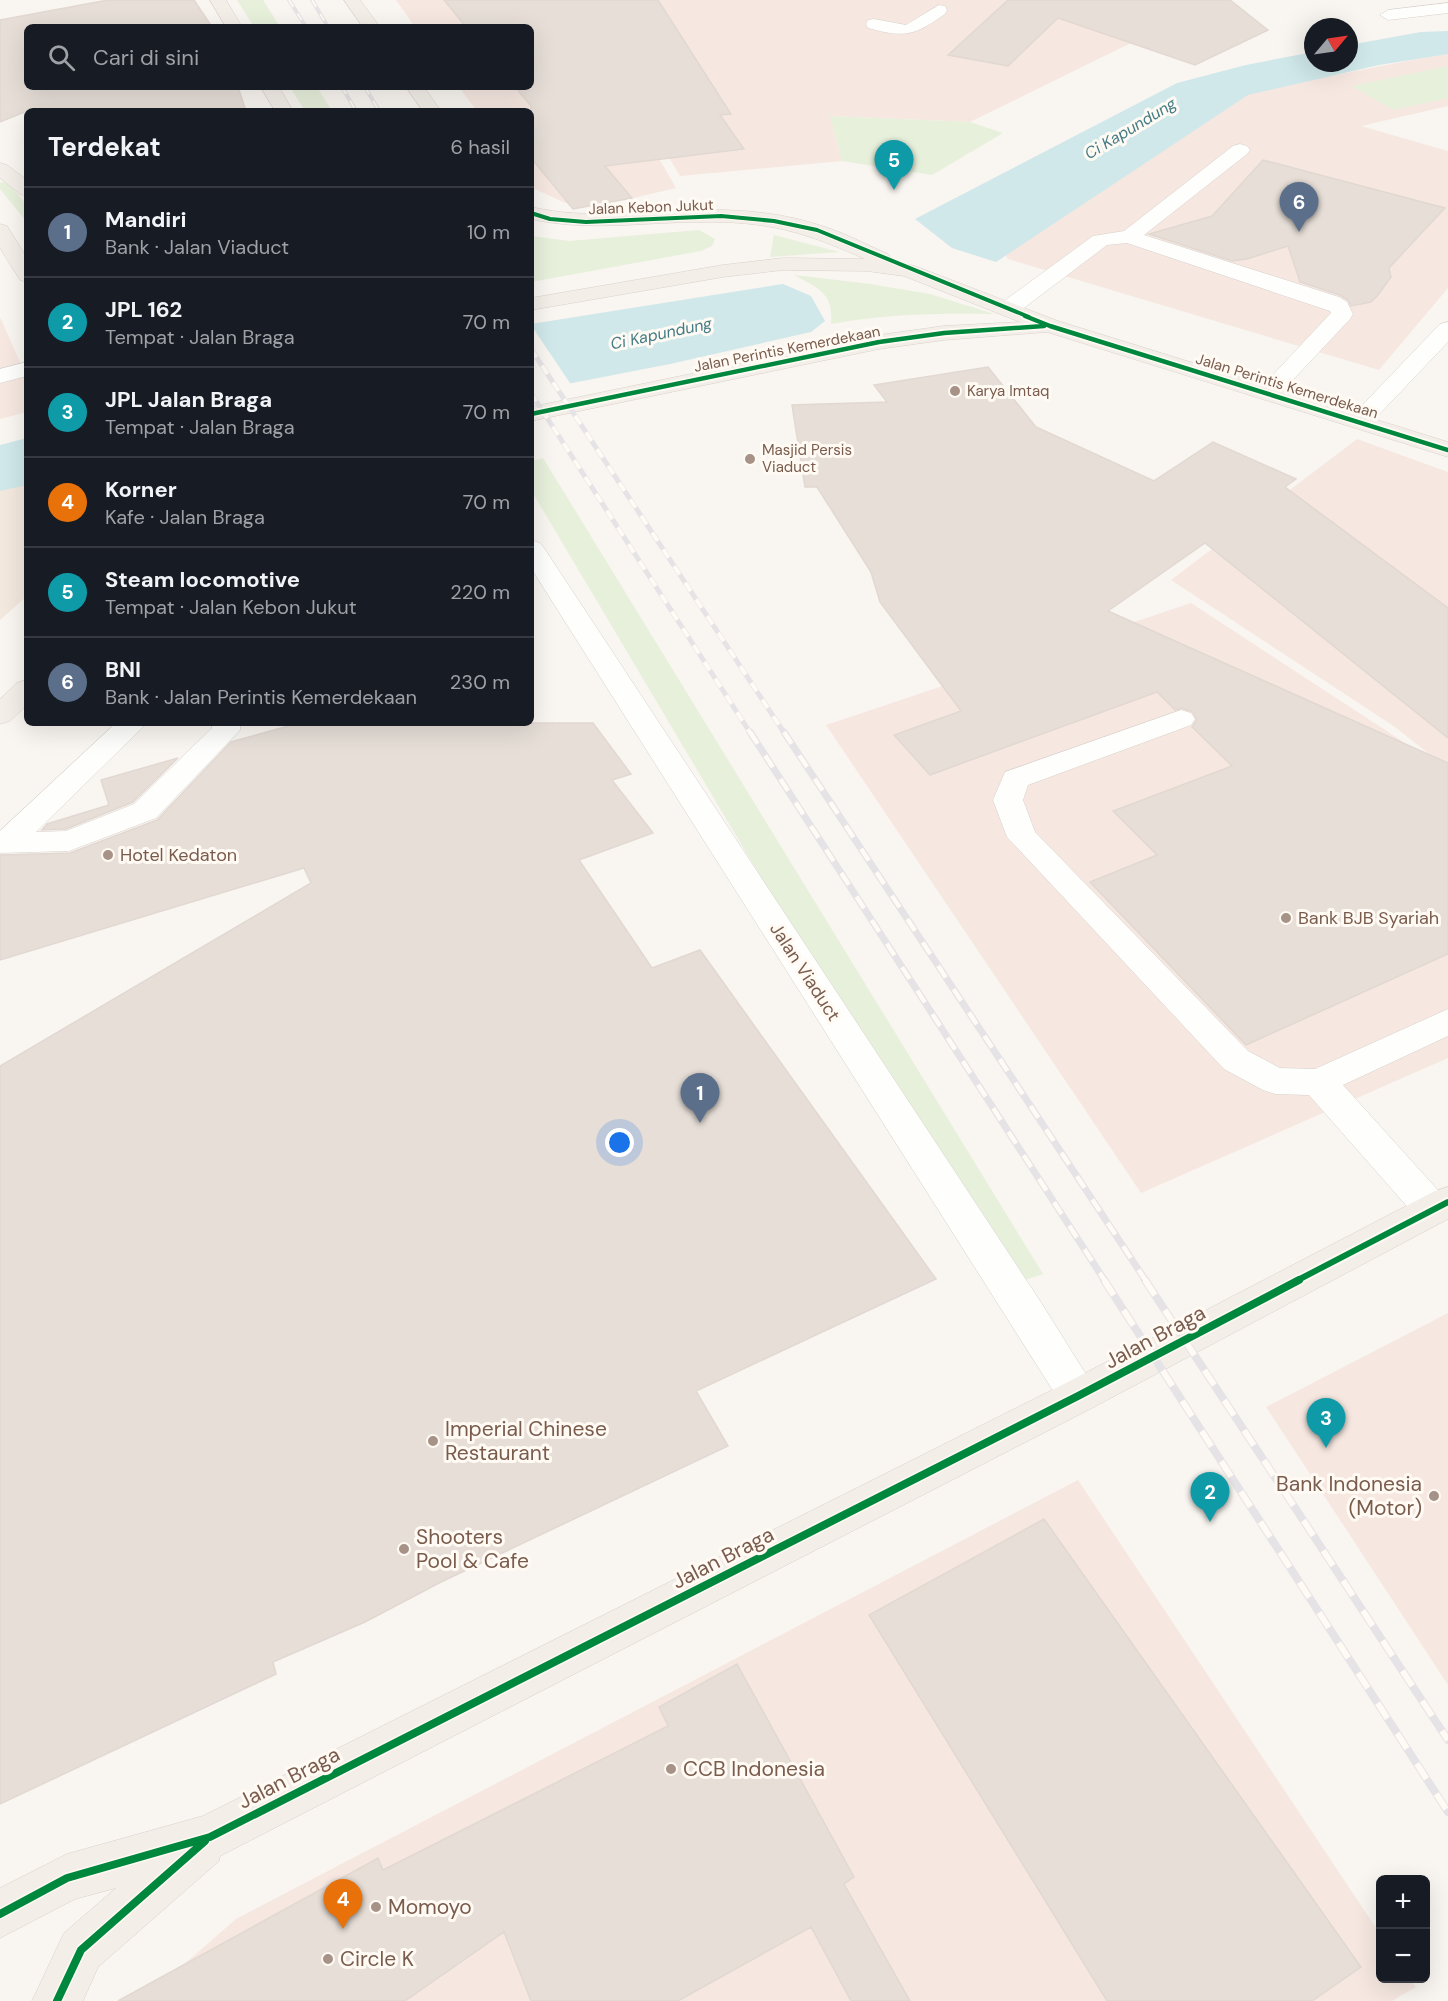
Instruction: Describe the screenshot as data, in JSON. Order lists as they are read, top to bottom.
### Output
{
  "streets": {
    "main road": ["Jalan Kebon Jukut", "Jalan Perintis Kemerdekaan", "Jalan Braga"],
    "street": ["Jalan Viaduct"]
  },
  "crossings": [
    ["Jalan Kebon Jukut", "Jalan Perintis Kemerdekaan"],
    ["Jalan Viaduct", "Jalan Braga"]
  ],
  "water": ["Ci Kapundung"],
  "places": [
    "Karya Imtaq",
    "Masjid Persis Viaduct",
    "Hotel Kedaton",
    "Bank BJB Syariah",
    "Imperial Chinese Restaurant",
    "Bank Indonesia (Motor)",
    "Shooters Pool & Cafe",
    "CCB Indonesia",
    "Momoyo",
    "Circle K"
  ],
  "north": "top right",
  "page": {
    "search": "Cari di sini",
    "heading": ["Terdekat", "6 hasil"],
    "pins": [
      "5",
      "6",
      "1",
      "3",
      "2",
      "4"
    ],
    "list": [
      {
        "mark": "1",
        "name": "Mandiri",
        "note": "Bank · Jalan Viaduct",
        "value": "10 m"
      },
      {
        "mark": "2",
        "name": "JPL 162",
        "note": "Tempat · Jalan Braga",
        "value": "70 m"
      },
      {
        "mark": "3",
        "name": "JPL Jalan Braga",
        "note": "Tempat · Jalan Braga",
        "value": "70 m"
      },
      {
        "mark": "4",
        "name": "Korner",
        "note": "Kafe · Jalan Braga",
        "value": "70 m"
      },
      {
        "mark": "5",
        "name": "Steam locomotive",
        "note": "Tempat · Jalan Kebon Jukut",
        "value": "220 m"
      },
      {
        "mark": "6",
        "name": "BNI",
        "note": "Bank · Jalan Perintis Kemerdekaan",
        "value": "230 m"
      }
    ],
    "map_buttons": ["+", "−"]
  }
}
